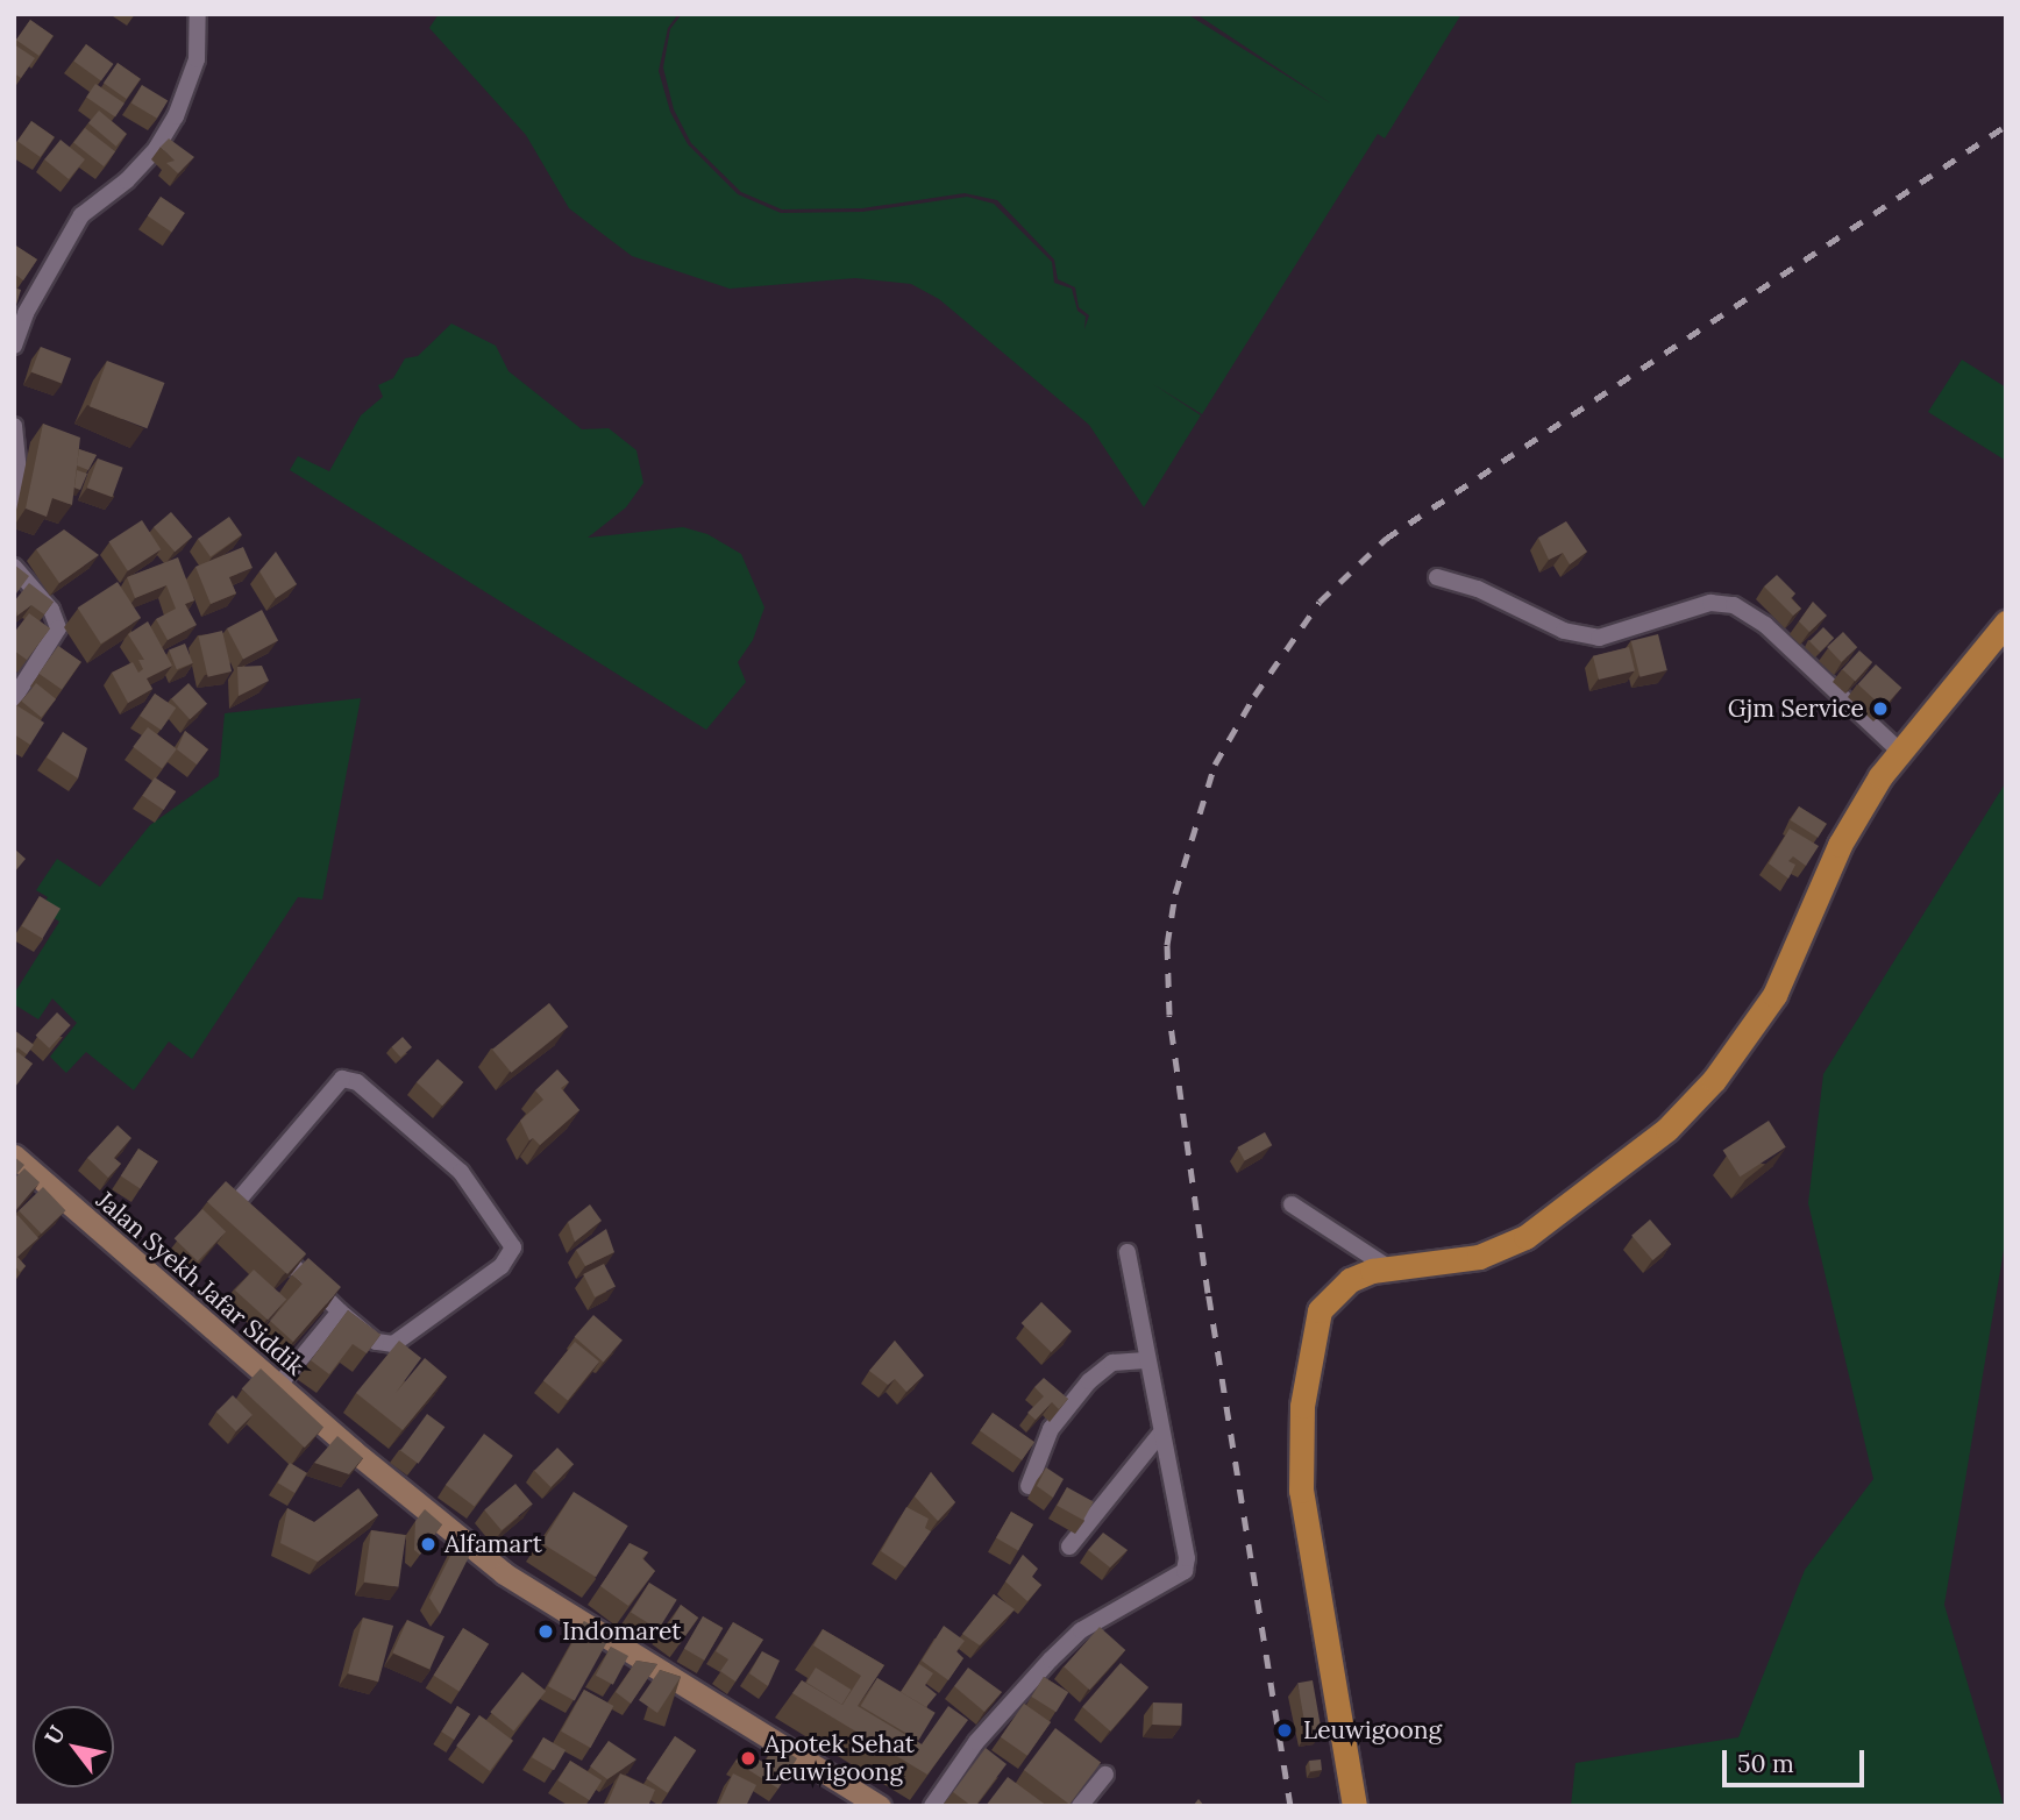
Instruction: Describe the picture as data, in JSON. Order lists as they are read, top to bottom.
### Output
{
  "streets": {
    "main road": ["Jalan Syekh Jafar Siddik"]
  },
  "places": [
    "Gjm Service",
    "Alfamart",
    "Indomaret",
    "Leuwigoong",
    "Apotek Sehat Leuwigoong"
  ],
  "scale_bar": "50 m",
  "north": "top left"
}
